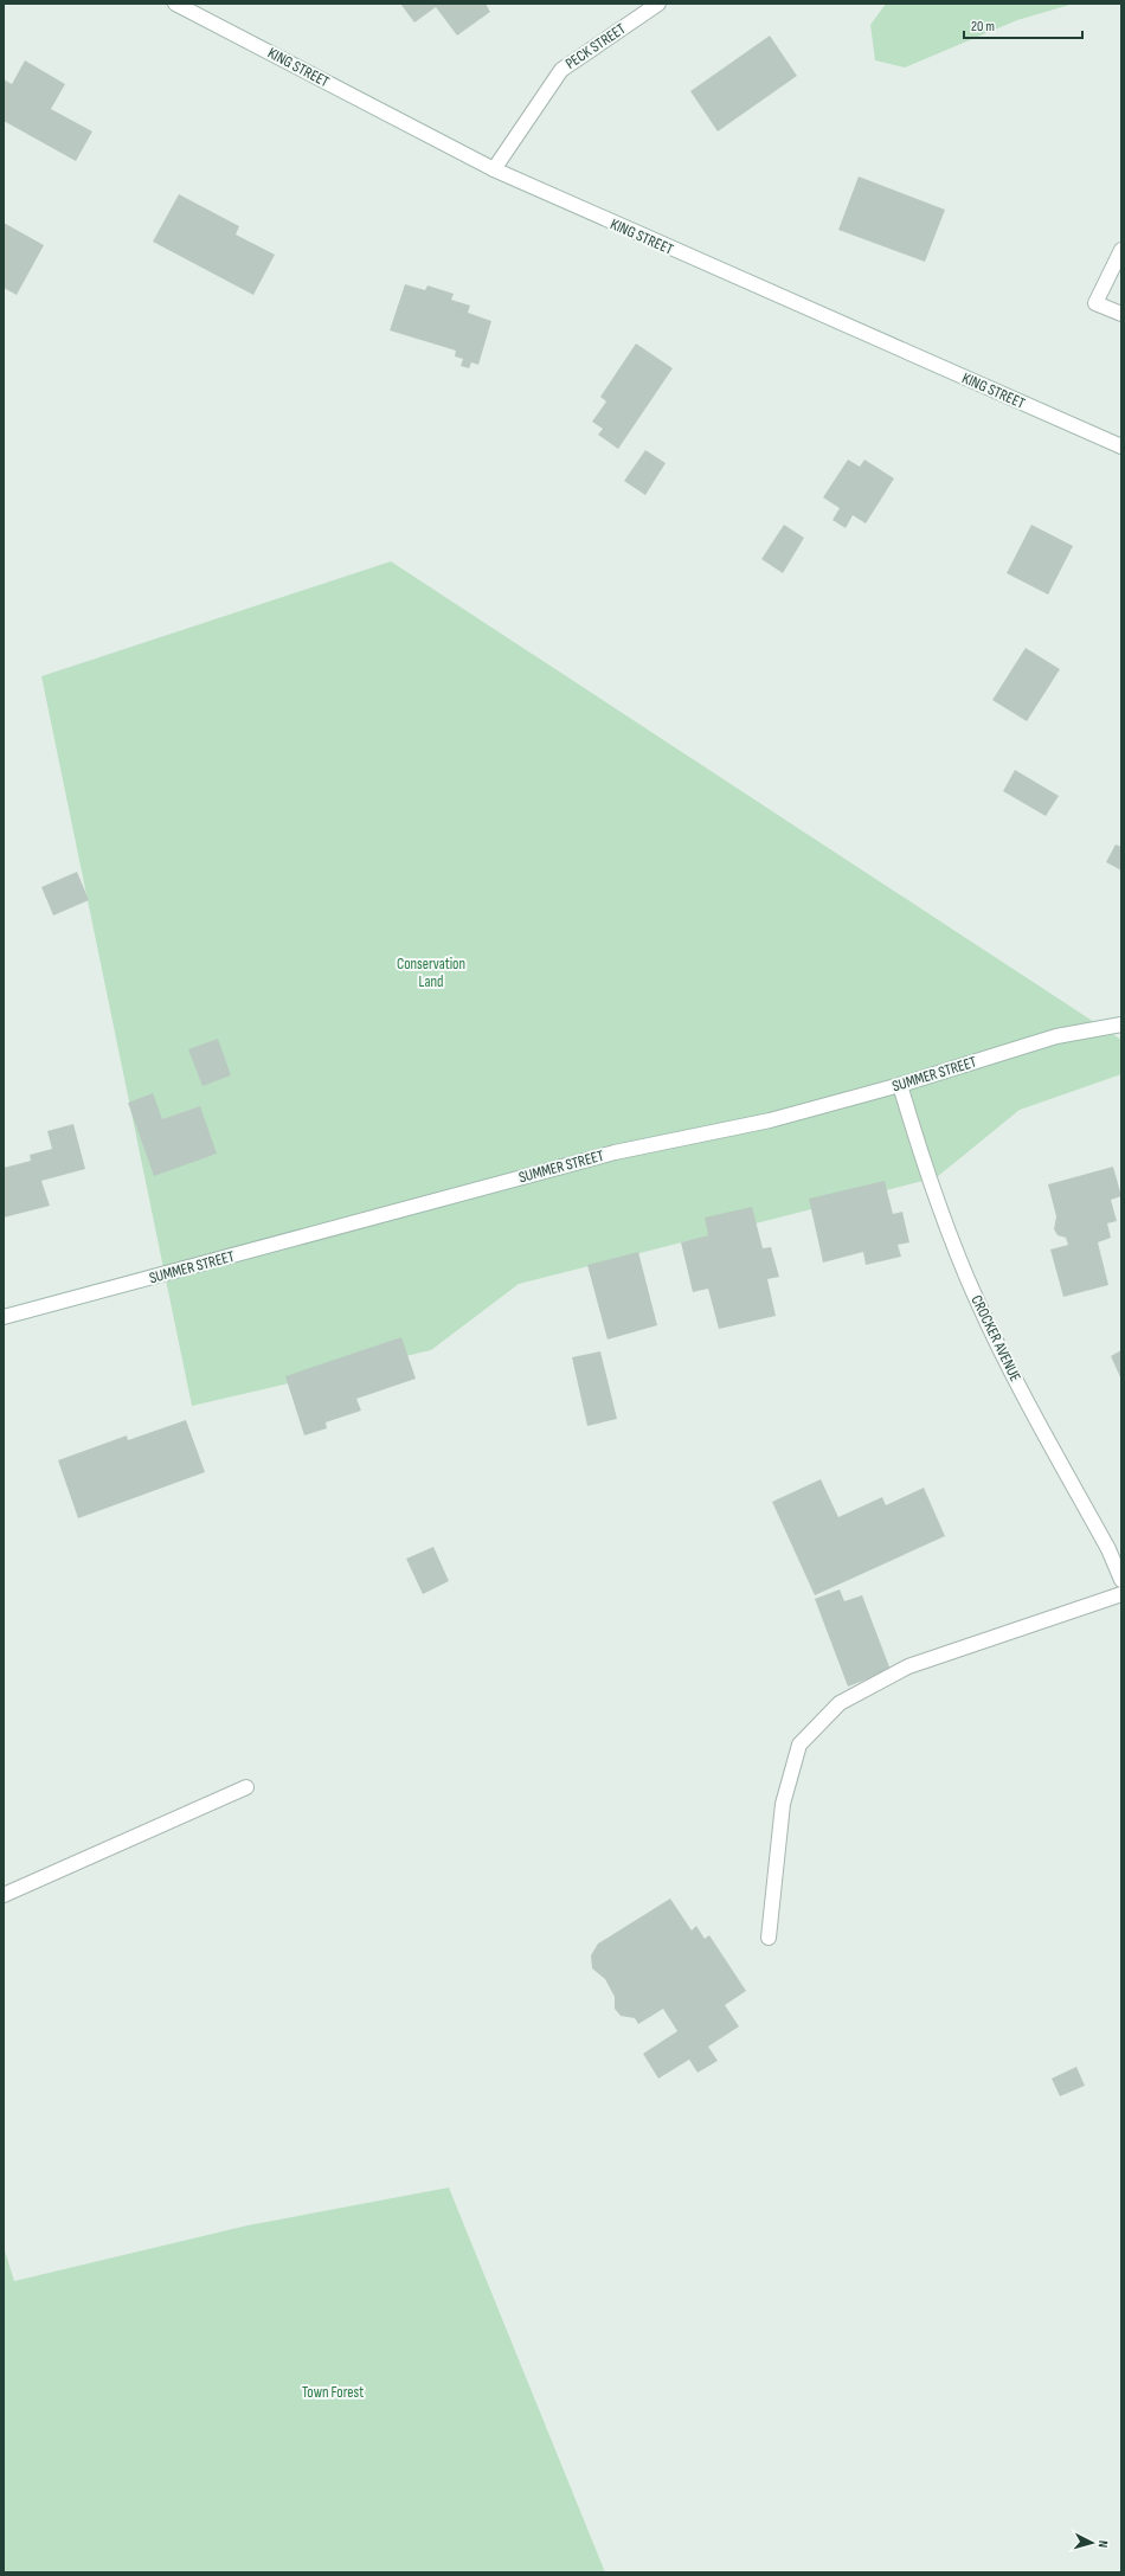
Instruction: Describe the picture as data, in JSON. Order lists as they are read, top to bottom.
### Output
{
  "streets": {
    "main road": [
      "PECK STREET",
      "KING STREET",
      "SUMMER STREET",
      "CROCKER AVENUE"
    ]
  },
  "crossings": [
    ["PECK STREET", "KING STREET"],
    ["SUMMER STREET", "CROCKER AVENUE"]
  ],
  "parks": ["Conservation Land", "Town Forest"],
  "scale_bar": "20 m",
  "north": "right"
}
